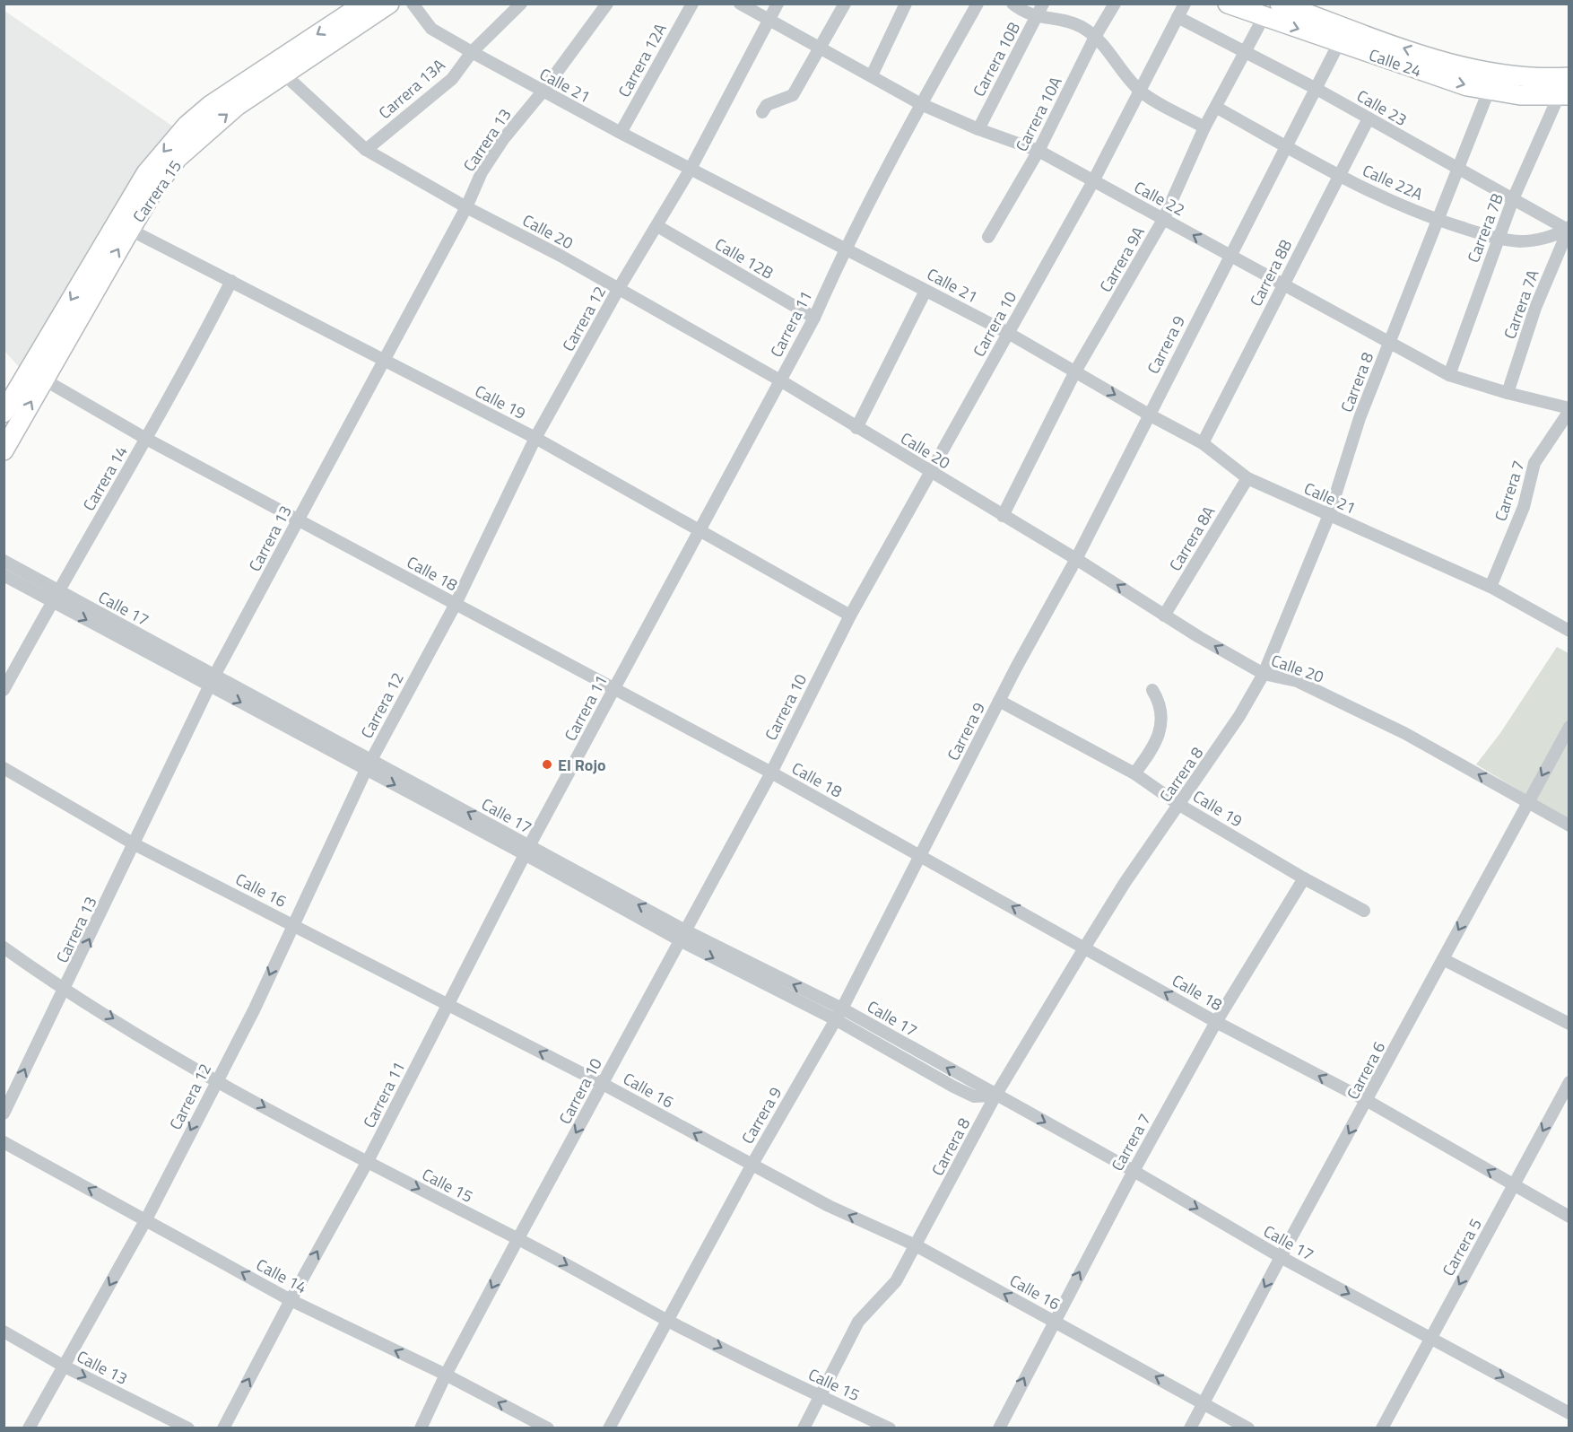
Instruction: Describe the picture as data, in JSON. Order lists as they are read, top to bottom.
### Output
{
  "streets": {
    "main road": ["Calle 24", "Carrera 15"],
    "street": [
      "Carrera 10B",
      "Carrera 12A",
      "Calle 21",
      "Carrera 13A",
      "Calle 23",
      "Carrera 10A",
      "Carrera 13",
      "Calle 22A",
      "Calle 22",
      "Carrera 7B",
      "Calle 20",
      "Calle 12B",
      "Carrera 9A",
      "Carrera 8B",
      "Carrera 7A",
      "Carrera 12",
      "Carrera 11",
      "Carrera 10",
      "Carrera 9",
      "Carrera 8",
      "Calle 19",
      "Carrera 14",
      "Carrera 7",
      "Carrera 8A",
      "Calle 18",
      "Calle 17",
      "Calle 16",
      "Carrera 6",
      "Calle 15",
      "Carrera 5",
      "Calle 14",
      "Calle 13"
    ]
  },
  "crossings": [
    ["Carrera 10B", "Calle 22"],
    ["Carrera 12A", "Calle 21"],
    ["Calle 24", "Carrera 7B"],
    ["Calle 24", "Carrera 9A"],
    ["Calle 24", "Carrera 9"],
    ["Calle 24", "Carrera 8"],
    ["Calle 21", "Carrera 13A"],
    ["Calle 21", "Carrera 13"],
    ["Calle 21", "Carrera 9A"],
    ["Calle 21", "Carrera 8B"],
    ["Calle 21", "Carrera 12"],
    ["Calle 21", "Carrera 11"],
    ["Calle 21", "Carrera 10"],
    ["Calle 21", "Carrera 9"],
    ["Calle 21", "Carrera 8"],
    ["Calle 21", "Carrera 7"],
    ["Calle 21", "Carrera 8A"],
    ["Carrera 13A", "Calle 20"],
    ["Calle 23", "Calle 22A"],
    ["Calle 23", "Carrera 7B"],
    ["Calle 23", "Carrera 9A"],
    ["Calle 23", "Carrera 8B"],
    ["Calle 23", "Carrera 7A"],
    ["Calle 23", "Carrera 10"],
    ["Calle 23", "Carrera 9"],
    ["Calle 23", "Carrera 8"],
    ["Carrera 10A", "Calle 22"],
    ["Carrera 13", "Calle 20"],
    ["Carrera 13", "Calle 19"],
    ["Carrera 13", "Calle 18"],
    ["Carrera 13", "Calle 17"],
    ["Carrera 13", "Calle 16"],
    ["Carrera 13", "Calle 15"],
    ["Calle 22A", "Carrera 7B"],
    ["Calle 22A", "Carrera 9A"],
    ["Calle 22A", "Carrera 8B"],
    ["Calle 22A", "Carrera 7A"],
    ["Calle 22A", "Carrera 9"],
    ["Calle 22A", "Carrera 8"],
    ["Carrera 15", "Calle 20"],
    ["Carrera 15", "Calle 19"],
    ["Carrera 15", "Calle 18"],
    ["Calle 22", "Carrera 7B"],
    ["Calle 22", "Carrera 9A"],
    ["Calle 22", "Carrera 8B"],
    ["Calle 22", "Carrera 7A"],
    ["Calle 22", "Carrera 12"],
    ["Calle 22", "Carrera 11"],
    ["Calle 22", "Carrera 10"],
    ["Calle 22", "Carrera 9"],
    ["Calle 22", "Carrera 8"],
    ["Calle 22", "Carrera 7"],
    ["Calle 20", "Carrera 9A"],
    ["Calle 20", "Carrera 12"],
    ["Calle 20", "Carrera 11"],
    ["Calle 20", "Carrera 10"],
    ["Calle 20", "Carrera 9"],
    ["Calle 20", "Carrera 8"],
    ["Calle 20", "Carrera 8A"],
    ["Calle 20", "Carrera 6"],
    ["Calle 12B", "Carrera 12"],
    ["Calle 12B", "Carrera 11"],
    ["Carrera 12", "Calle 19"],
    ["Carrera 12", "Calle 18"],
    ["Carrera 12", "Calle 17"],
    ["Carrera 12", "Calle 16"],
    ["Carrera 12", "Calle 15"],
    ["Carrera 12", "Calle 14"],
    ["Carrera 12", "Calle 13"],
    ["Carrera 11", "Calle 19"],
    ["Carrera 11", "Calle 18"],
    ["Carrera 11", "Calle 17"],
    ["Carrera 11", "Calle 16"],
    ["Carrera 11", "Calle 15"],
    ["Carrera 11", "Calle 14"],
    ["Carrera 10", "Calle 19"],
    ["Carrera 10", "Calle 18"],
    ["Carrera 10", "Calle 17"],
    ["Carrera 10", "Calle 16"],
    ["Carrera 10", "Calle 15"],
    ["Carrera 10", "Calle 14"],
    ["Carrera 9", "Calle 19"],
    ["Carrera 9", "Calle 18"],
    ["Carrera 9", "Calle 17"],
    ["Carrera 9", "Calle 16"],
    ["Carrera 9", "Calle 15"],
    ["Carrera 8", "Calle 19"],
    ["Carrera 8", "Calle 18"],
    ["Carrera 8", "Calle 17"],
    ["Carrera 8", "Calle 16"],
    ["Carrera 8", "Calle 15"],
    ["Calle 19", "Carrera 14"],
    ["Calle 19", "Carrera 7"],
    ["Carrera 14", "Calle 18"],
    ["Carrera 14", "Calle 17"],
    ["Carrera 7", "Calle 18"],
    ["Carrera 7", "Calle 17"],
    ["Carrera 7", "Calle 16"],
    ["Calle 18", "Carrera 6"],
    ["Calle 18", "Carrera 5"],
    ["Calle 17", "Carrera 6"],
    ["Calle 17", "Carrera 5"],
    ["Calle 16", "Carrera 6"]
  ],
  "one_way": [
    "Carrera 7",
    "Calle 18",
    "Calle 17",
    "Calle 16",
    "Carrera 6",
    "Calle 15",
    "Carrera 5",
    "Calle 14",
    "Calle 13"
  ],
  "places": ["El Rojo"]
}
